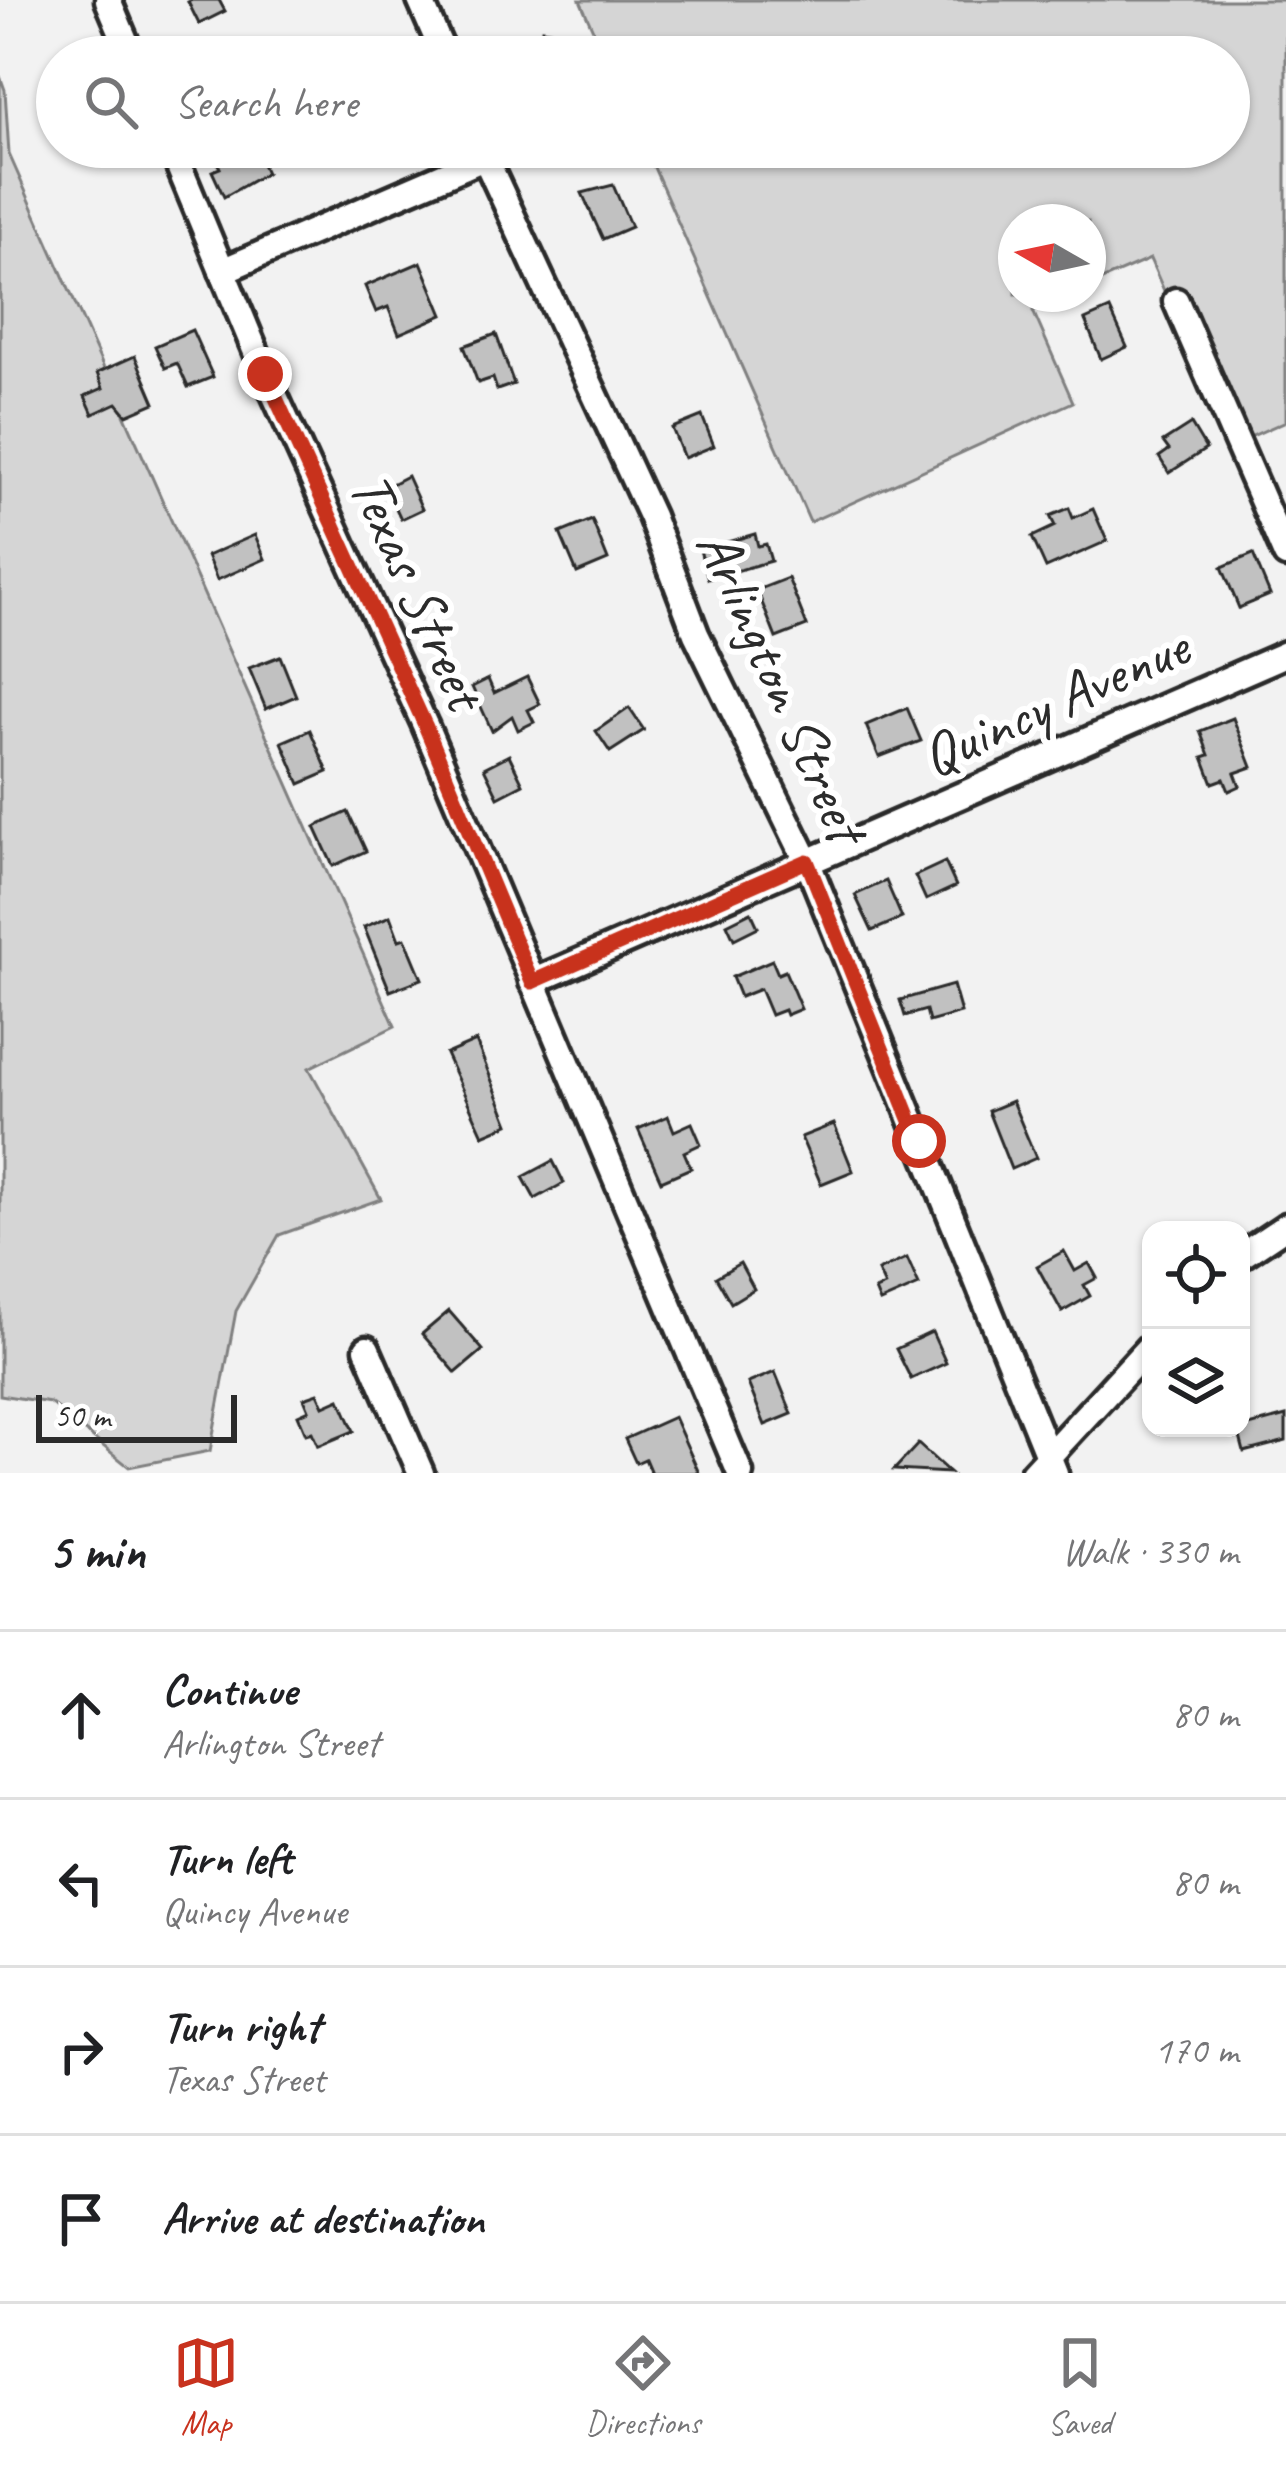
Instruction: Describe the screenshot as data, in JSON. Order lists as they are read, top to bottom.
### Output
{
  "streets": {
    "street": ["Texas Street", "Arlington Street", "Quincy Avenue"]
  },
  "crossings": [
    ["Texas Street", "Quincy Avenue"],
    ["Arlington Street", "Quincy Avenue"]
  ],
  "scale_bar": "50 m",
  "north": "left",
  "page": {
    "search": "Search here",
    "scale": "50 m",
    "heading": ["5 min", "Walk · 330 m"],
    "list": [
      ["Continue", "Arlington Street", "80 m"],
      ["Turn left", "Quincy Avenue", "80 m"],
      ["Turn right", "Texas Street", "170 m"],
      "Arrive at destination"
    ],
    "nav": ["Map", "Directions", "Saved"]
  }
}
